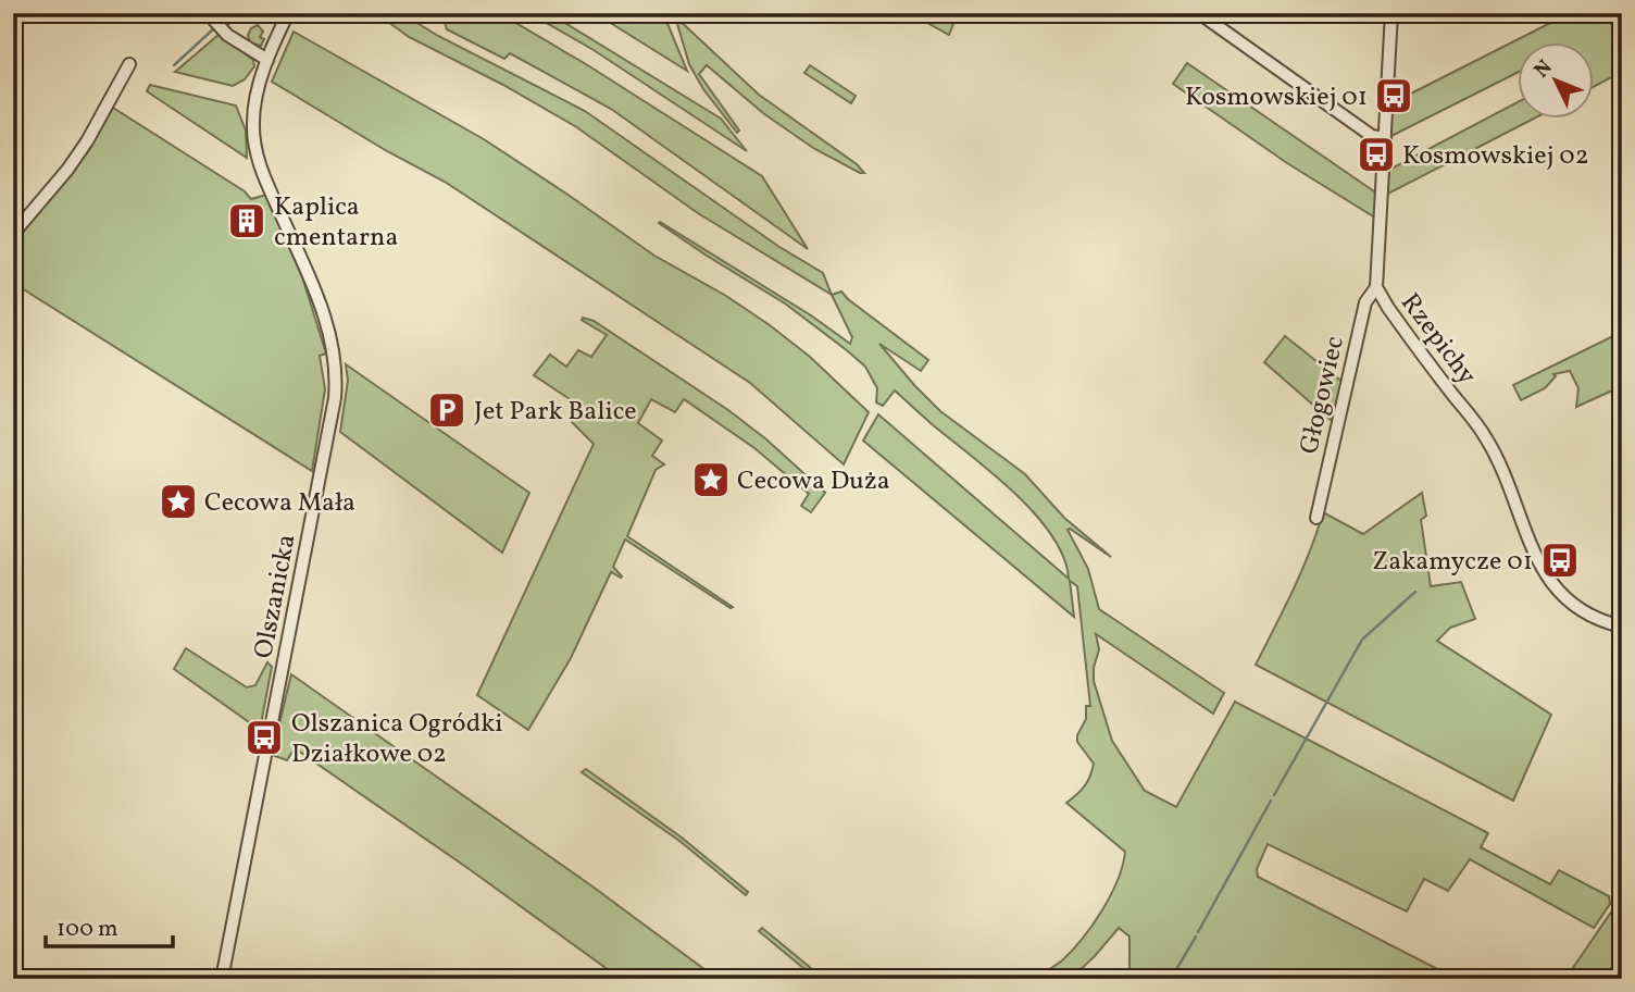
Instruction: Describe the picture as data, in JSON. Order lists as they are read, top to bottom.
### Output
{
  "streets": {
    "street": ["Rzepichy", "Głogowiec", "Olszanicka"]
  },
  "crossings": [
    ["Rzepichy", "Głogowiec"]
  ],
  "places": {
    "bus stop": [
      "Kosmowskiej 01",
      "Kosmowskiej 02",
      "Zakamycze 01",
      "Olszanica Ogródki Działkowe 02"
    ],
    "building": ["Kaplica cmentarna"],
    "parking": ["Jet Park Balice"],
    "place": ["Cecowa Duża", "Cecowa Mała"]
  },
  "scale_bar": "100 m",
  "north": "top left"
}
